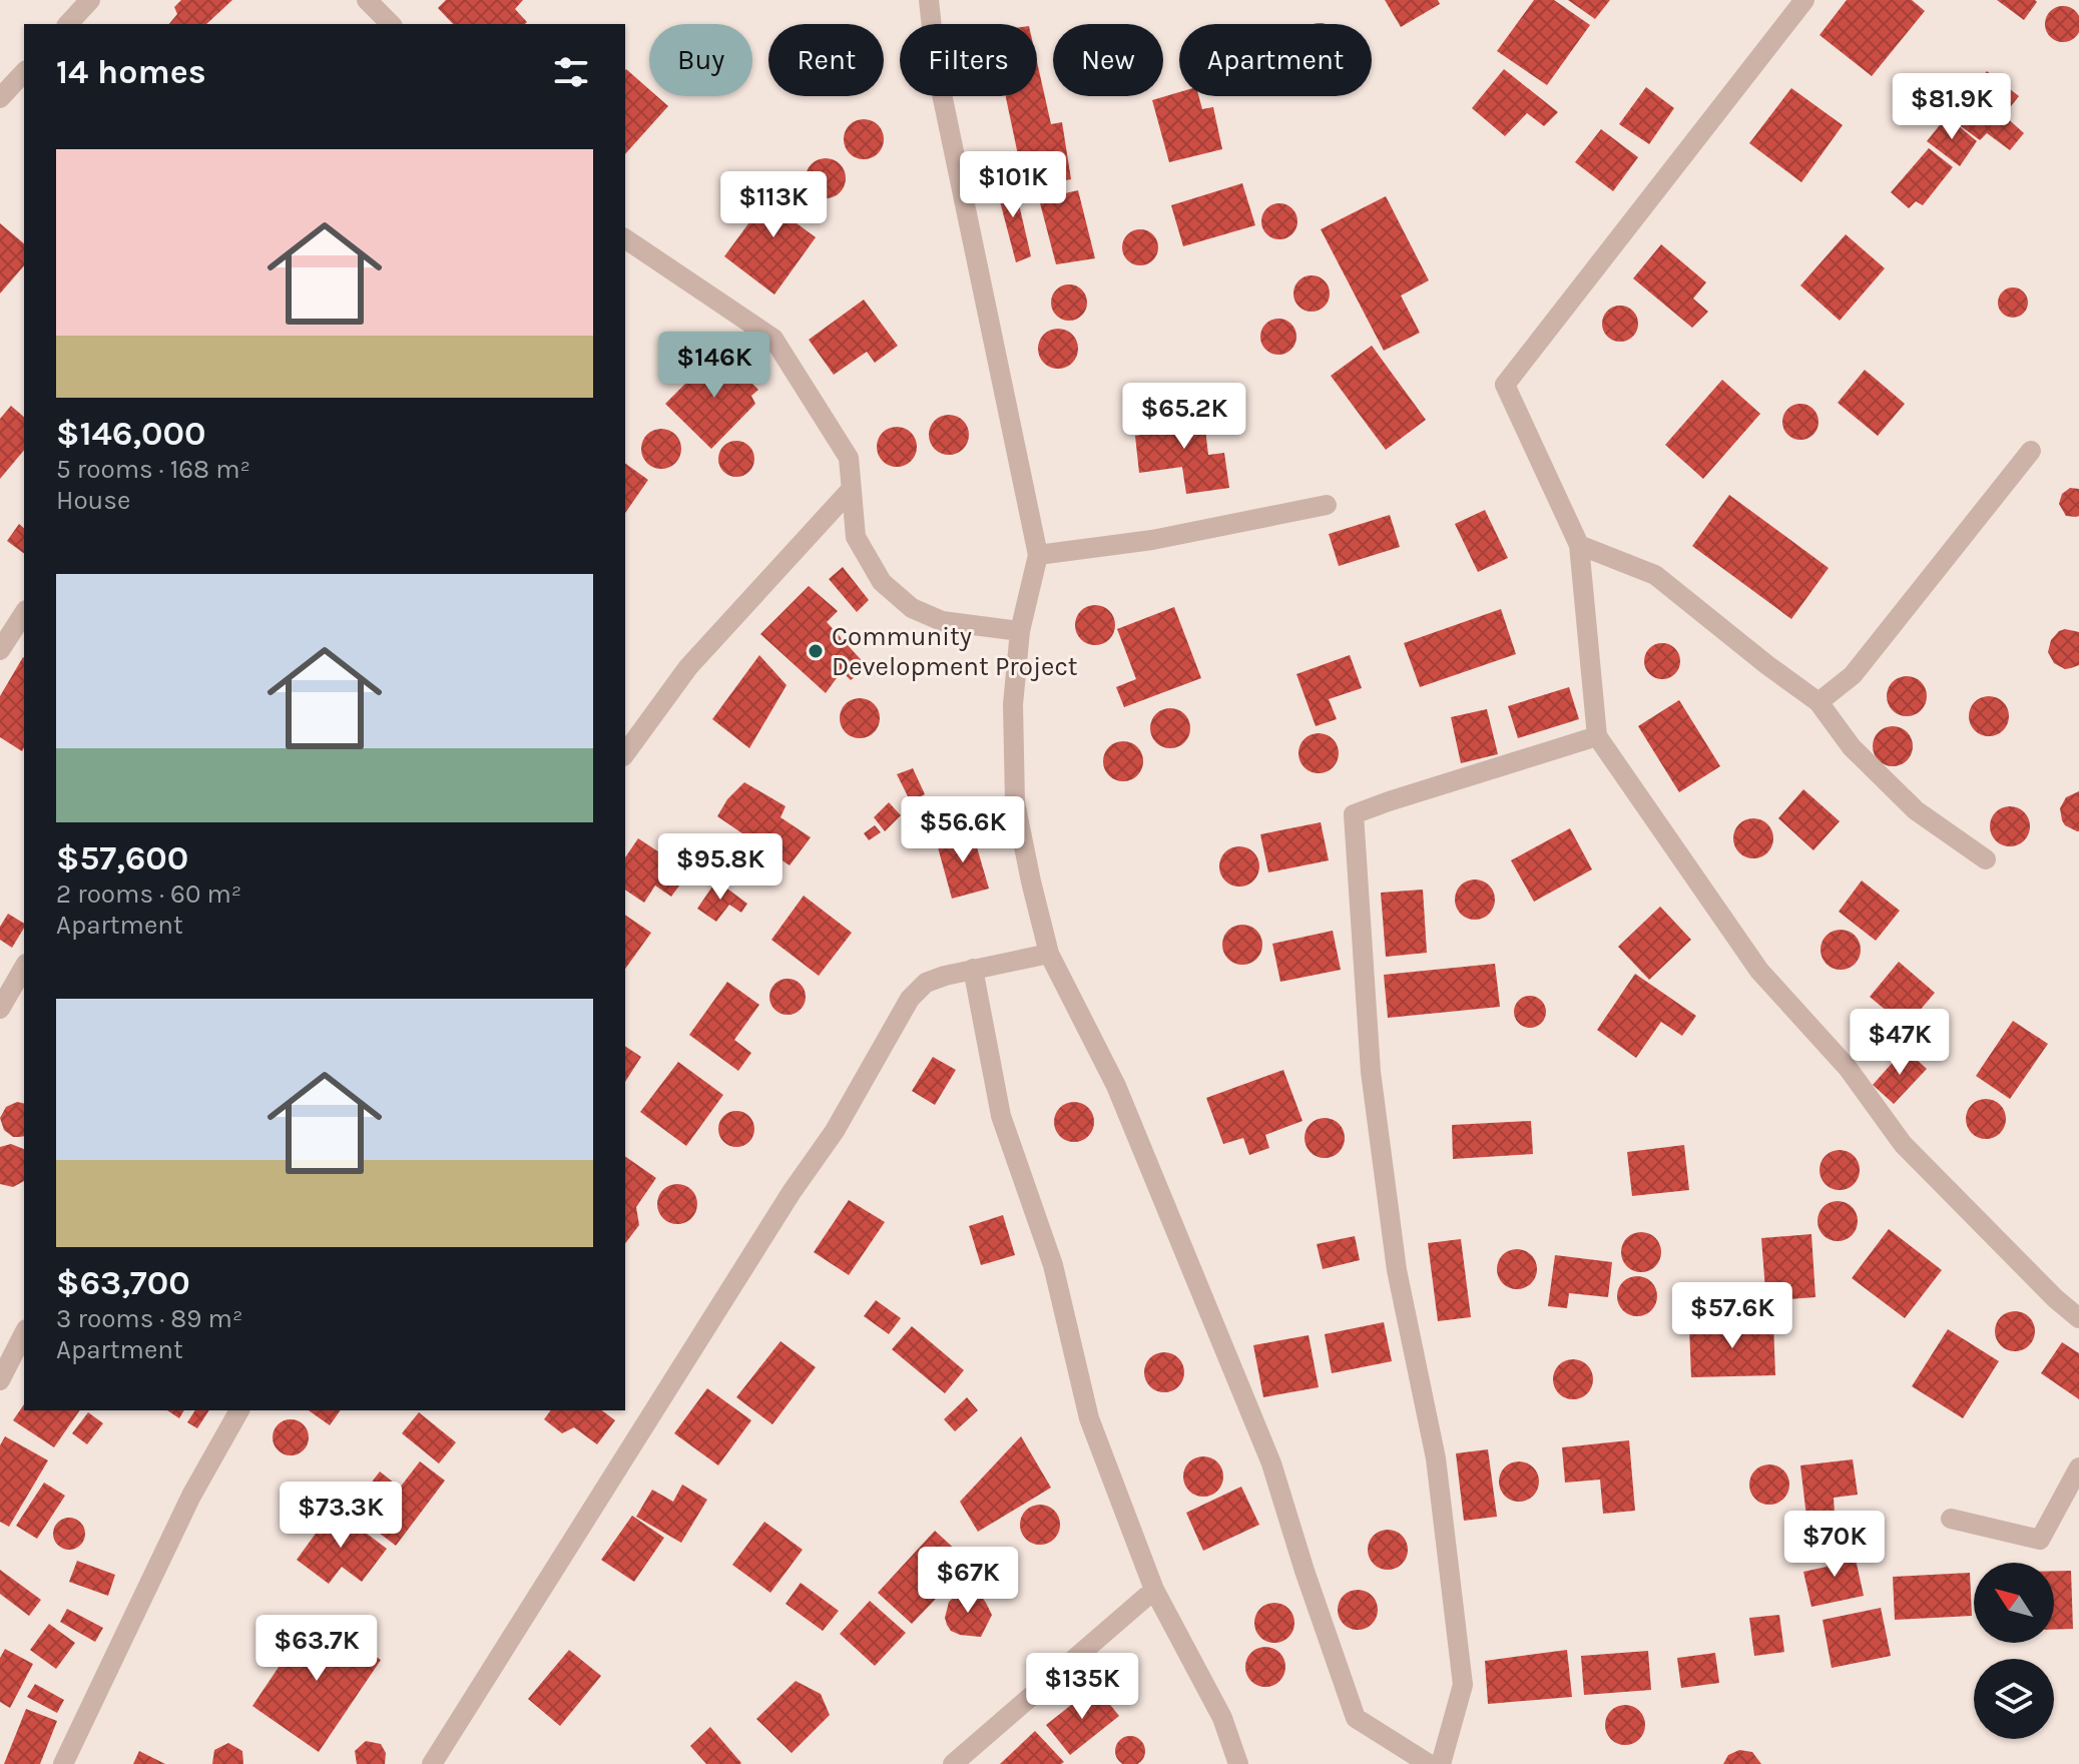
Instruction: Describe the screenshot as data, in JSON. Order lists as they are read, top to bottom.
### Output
{
  "places": ["Community Development Project"],
  "north": "top left",
  "page": {
    "chip": [
      "Buy",
      "Rent",
      "Filters",
      "New",
      "Apartment"
    ],
    "heading": "14 homes",
    "price": [
      "$81.9K",
      "$101K",
      "$113K",
      "$146K",
      "$65.2K",
      "$56.6K",
      "$95.8K",
      "$47K",
      "$57.6K",
      "$73.3K",
      "$70K",
      "$67K",
      "$63.7K",
      "$135K"
    ],
    "list": [
      {
        "name": "$146,000",
        "note": "5 rooms · 168 m² · House"
      },
      {
        "name": "$57,600",
        "note": "2 rooms · 60 m² · Apartment"
      },
      {
        "name": "$63,700",
        "note": "3 rooms · 89 m² · Apartment"
      }
    ]
  }
}
